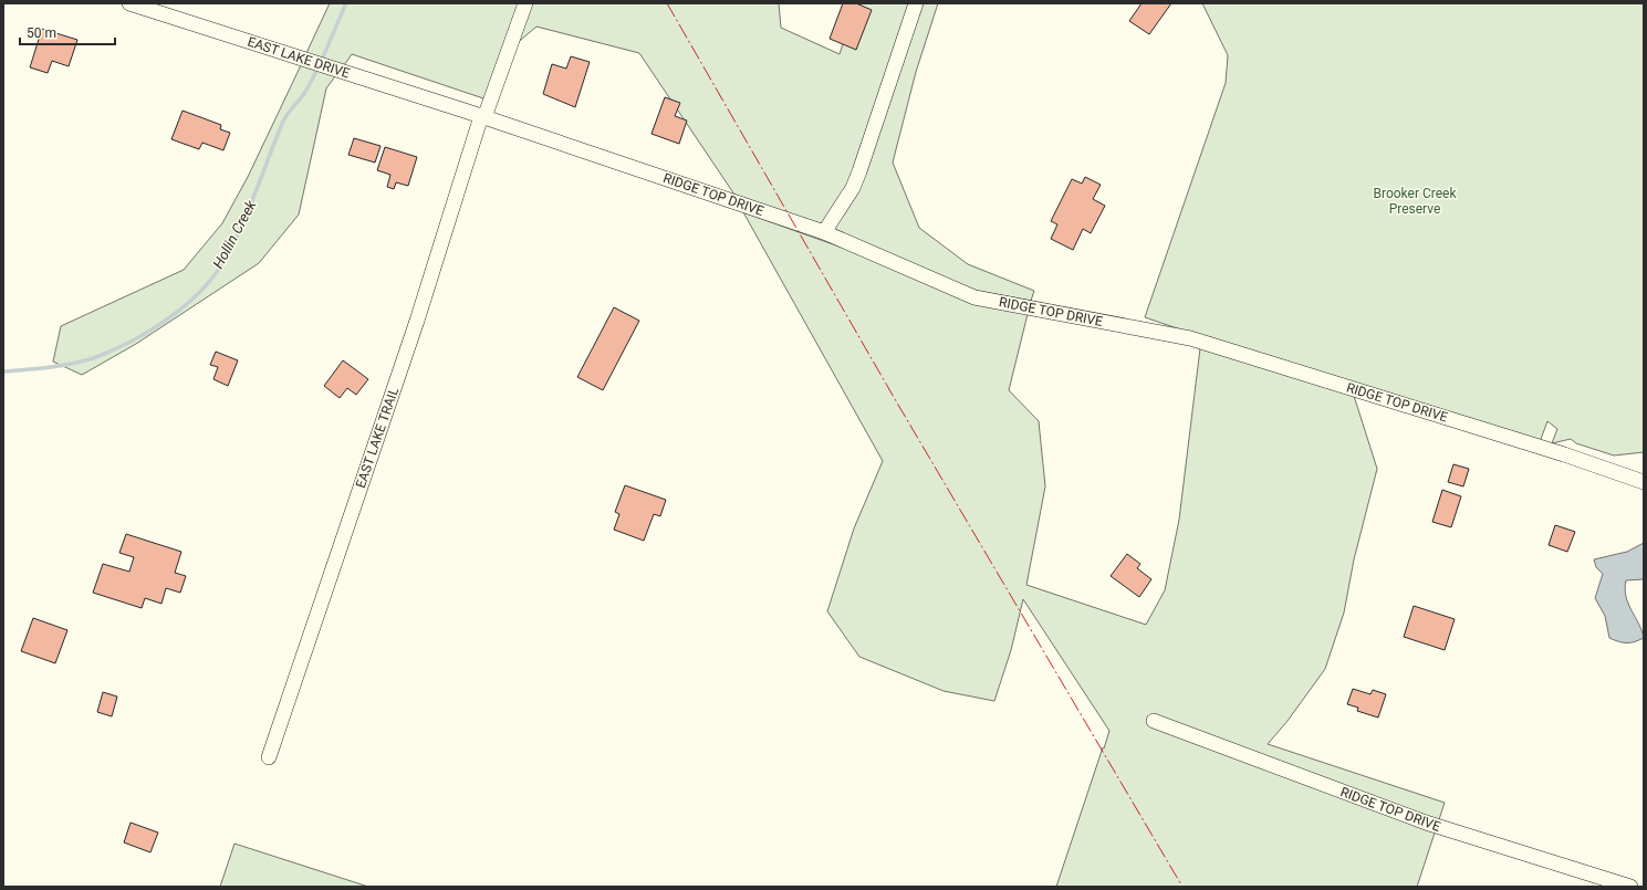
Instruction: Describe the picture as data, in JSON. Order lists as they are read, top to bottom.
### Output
{
  "streets": {
    "street": ["EAST LAKE DRIVE", "RIDGE TOP DRIVE", "EAST LAKE TRAIL"]
  },
  "crossings": [
    ["EAST LAKE DRIVE", "RIDGE TOP DRIVE"],
    ["EAST LAKE DRIVE", "EAST LAKE TRAIL"],
    ["RIDGE TOP DRIVE", "EAST LAKE TRAIL"]
  ],
  "water": ["Hollin Creek"],
  "parks": ["Brooker Creek Preserve"],
  "scale_bar": "50 m"
}
